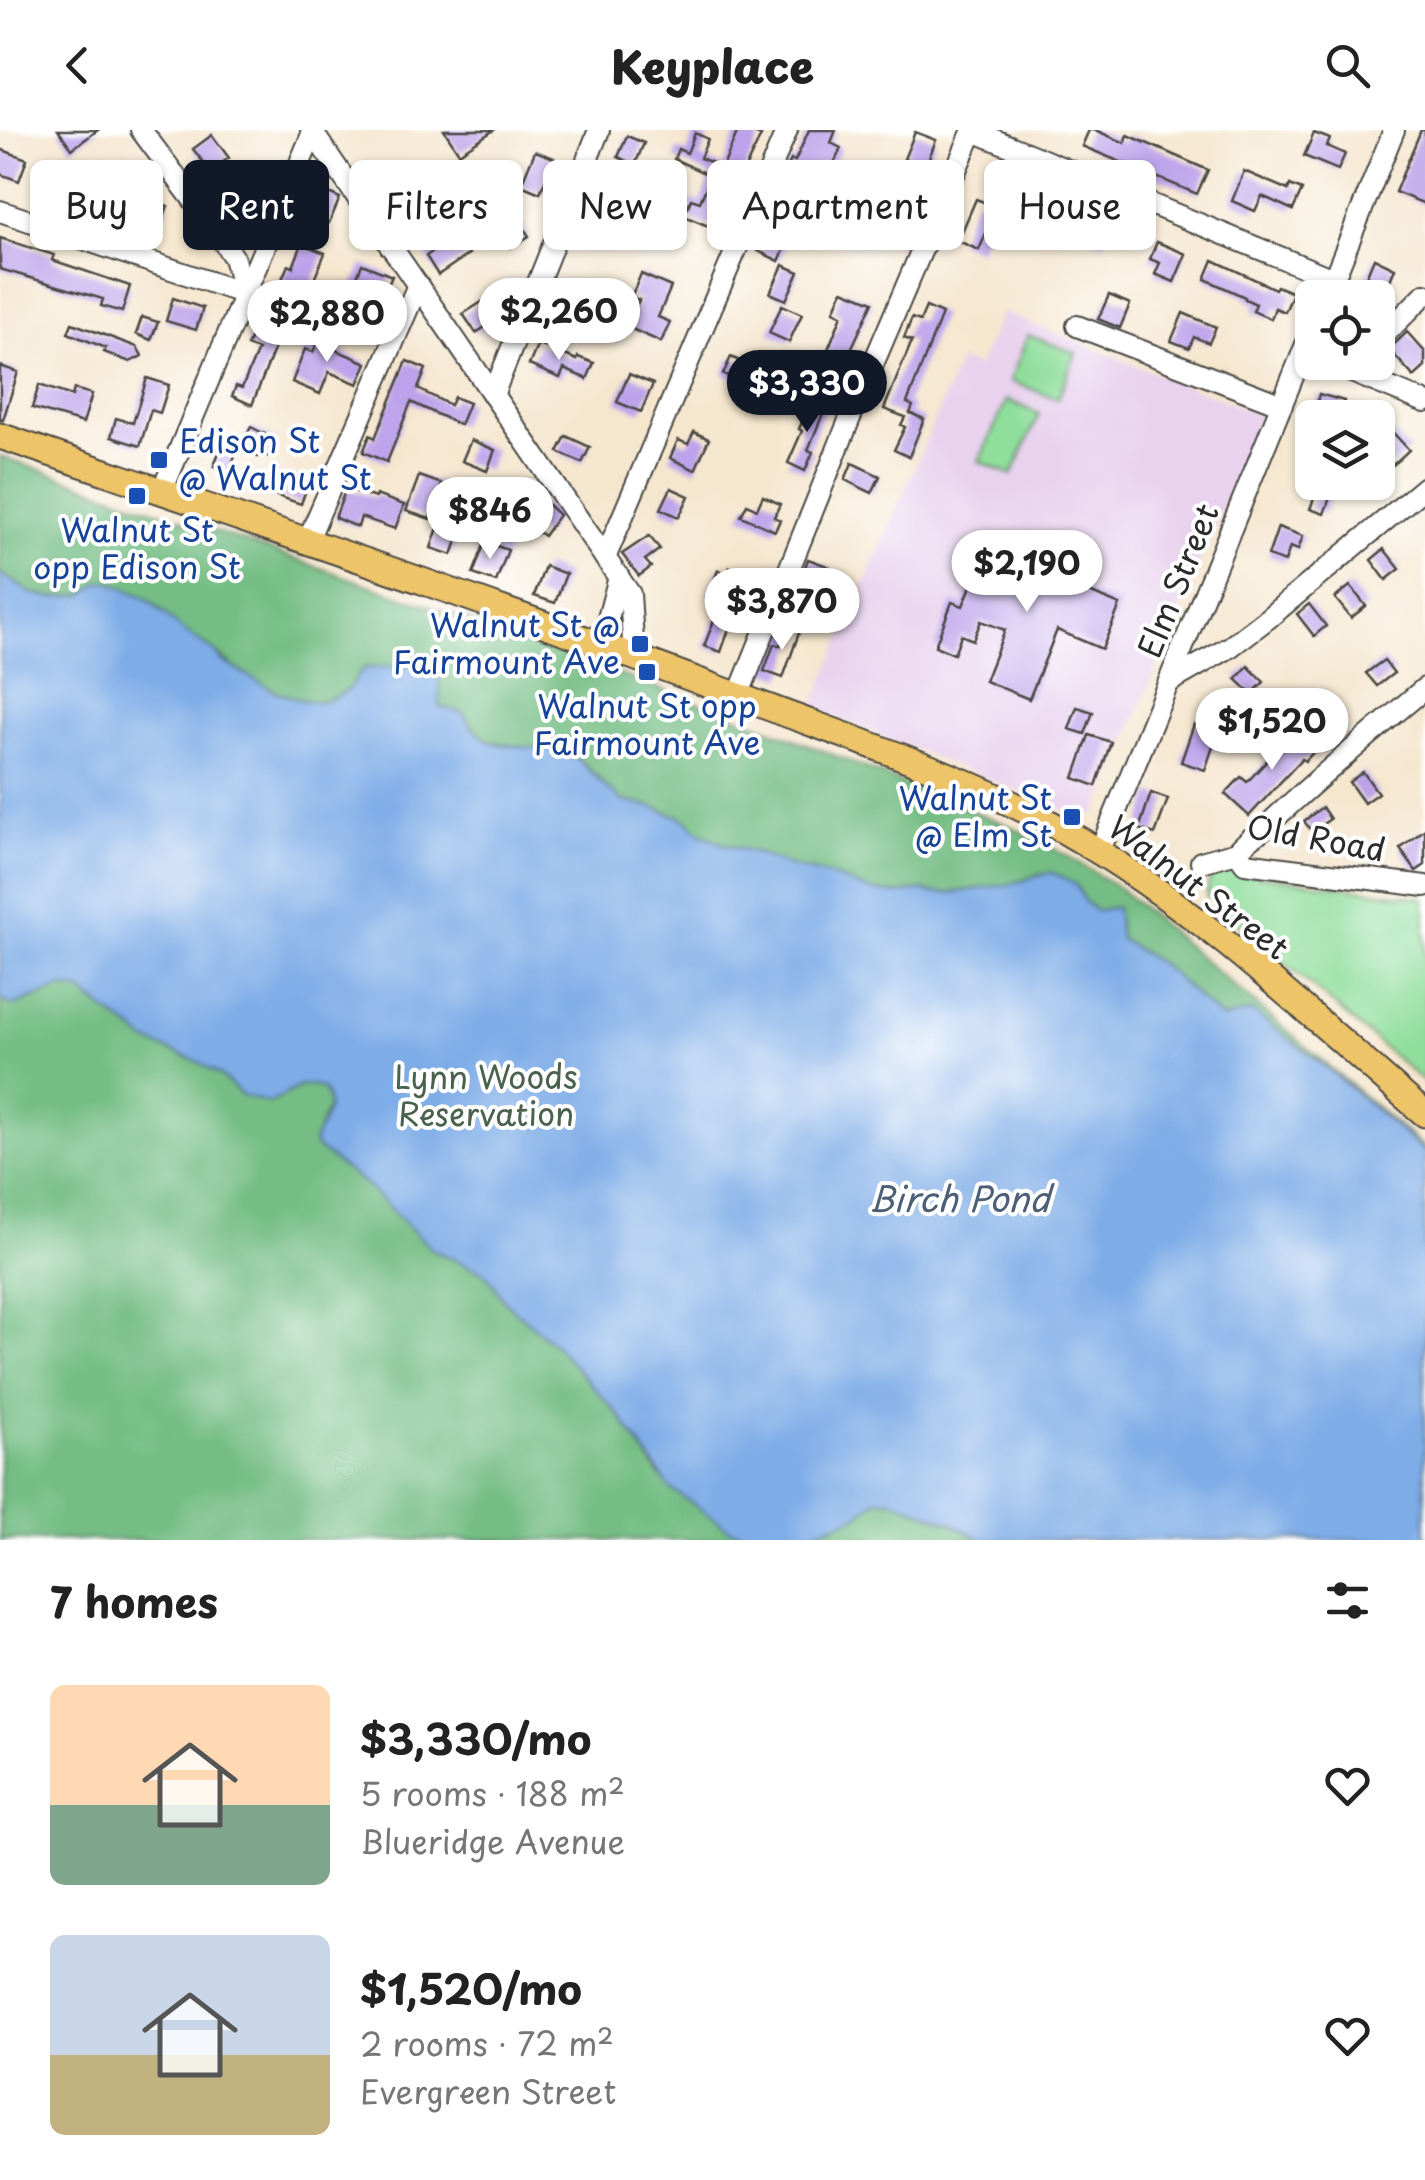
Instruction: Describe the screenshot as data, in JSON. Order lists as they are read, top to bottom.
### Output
{
  "streets": {
    "main road": ["Walnut Street"],
    "street": ["Elm Street", "Old Road"]
  },
  "crossings": [
    ["Elm Street", "Walnut Street"]
  ],
  "water": ["Birch Pond"],
  "parks": ["Lynn Woods Reservation"],
  "places": {
    "transit": [
      "Edison St @ Walnut St",
      "Walnut St opp Edison St",
      "Walnut St @ Fairmount Ave",
      "Walnut St opp Fairmount Ave",
      "Walnut St @ Elm St"
    ]
  },
  "page": {
    "header": "Keyplace",
    "chip": [
      "Buy",
      "Rent",
      "Filters",
      "New",
      "Apartment",
      "House"
    ],
    "price": [
      "$2,260",
      "$2,880",
      "$3,330",
      "$846",
      "$2,190",
      "$3,870",
      "$1,520"
    ],
    "heading": "7 homes",
    "list": [
      {
        "name": "$3,330/mo",
        "note": "5 rooms · 188 m² · Blueridge Avenue"
      },
      {
        "name": "$1,520/mo",
        "note": "2 rooms · 72 m² · Evergreen Street"
      }
    ]
  }
}
